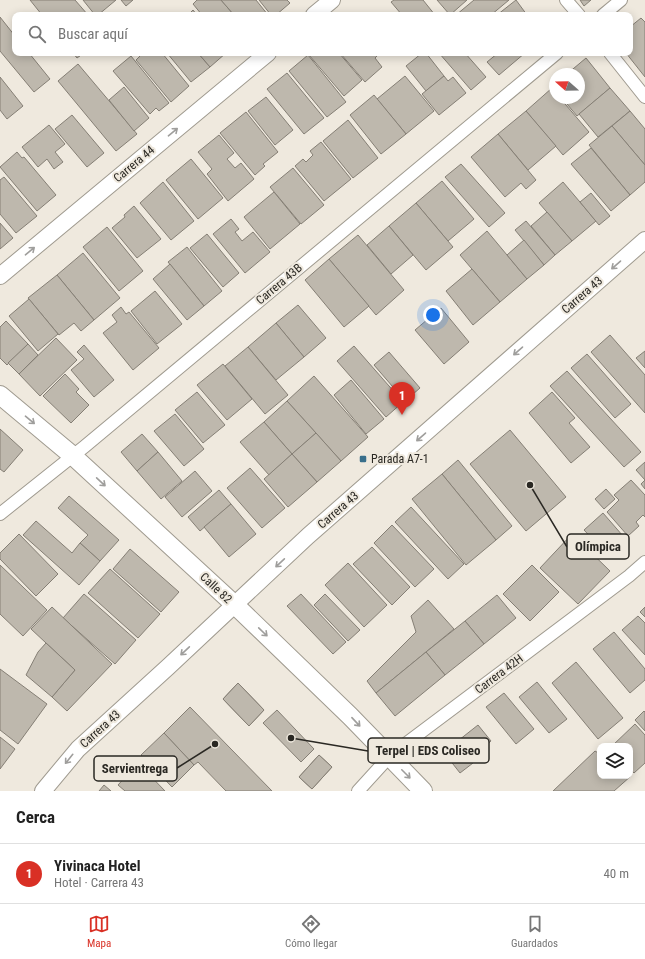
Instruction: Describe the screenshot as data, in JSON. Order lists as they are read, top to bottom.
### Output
{
  "streets": {
    "main road": ["Calle 82"],
    "street": [
      "Carrera 44",
      "Carrera 43B",
      "Carrera 43",
      "Carrera 42H"
    ]
  },
  "crossings": [
    ["Carrera 43B", "Calle 82"],
    ["Carrera 43", "Calle 82"],
    ["Calle 82", "Carrera 42H"]
  ],
  "one_way": ["Carrera 44", "Carrera 43", "Calle 82"],
  "places": {
    "transit": ["Parada A7-1"],
    "other": ["Olímpica", "Terpel | EDS Coliseo", "Servientrega"]
  },
  "north": "left",
  "page": {
    "search": "Buscar aquí",
    "pins": "1",
    "heading": "Cerca",
    "list": [
      {
        "mark": "1",
        "name": "Yivinaca Hotel",
        "note": "Hotel · Carrera 43",
        "value": "40 m"
      }
    ],
    "nav": ["Mapa", "Cómo llegar", "Guardados"]
  }
}
